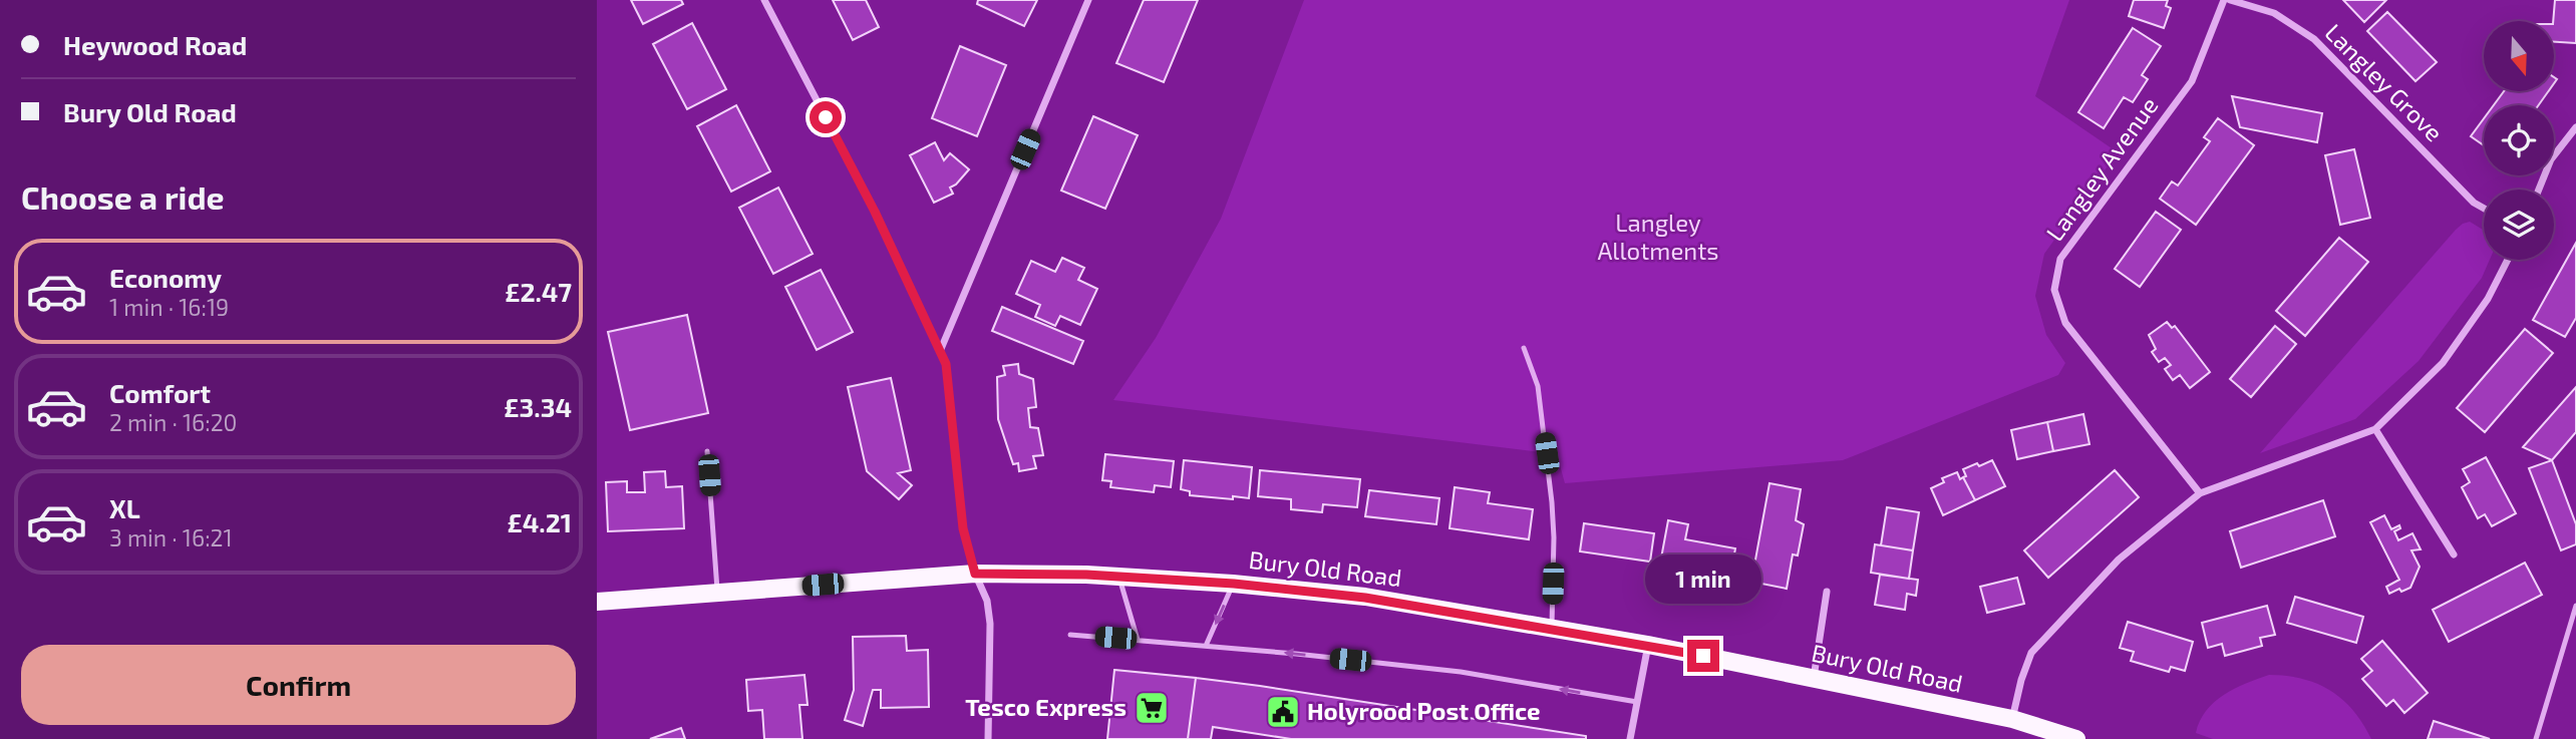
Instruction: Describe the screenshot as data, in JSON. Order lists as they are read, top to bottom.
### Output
{
  "streets": {
    "main road": ["Bury Old Road"],
    "street": ["Langley Grove", "Langley Avenue"]
  },
  "parks": ["Langley Allotments"],
  "places": {
    "supermarket": ["Tesco Express"],
    "public building": ["Holyrood Post Office"]
  },
  "north": "bottom",
  "page": {
    "banner": ["Heywood Road", "Bury Old Road"],
    "heading": "Choose a ride",
    "list": [
      {
        "name": "Economy",
        "note": "1 min · 16:19",
        "value": "£2.47"
      },
      {
        "name": "Comfort",
        "note": "2 min · 16:20",
        "value": "£3.34"
      },
      {
        "name": "XL",
        "note": "3 min · 16:21",
        "value": "£4.21"
      }
    ],
    "bubble": "1 min",
    "buttons": "Confirm"
  }
}
